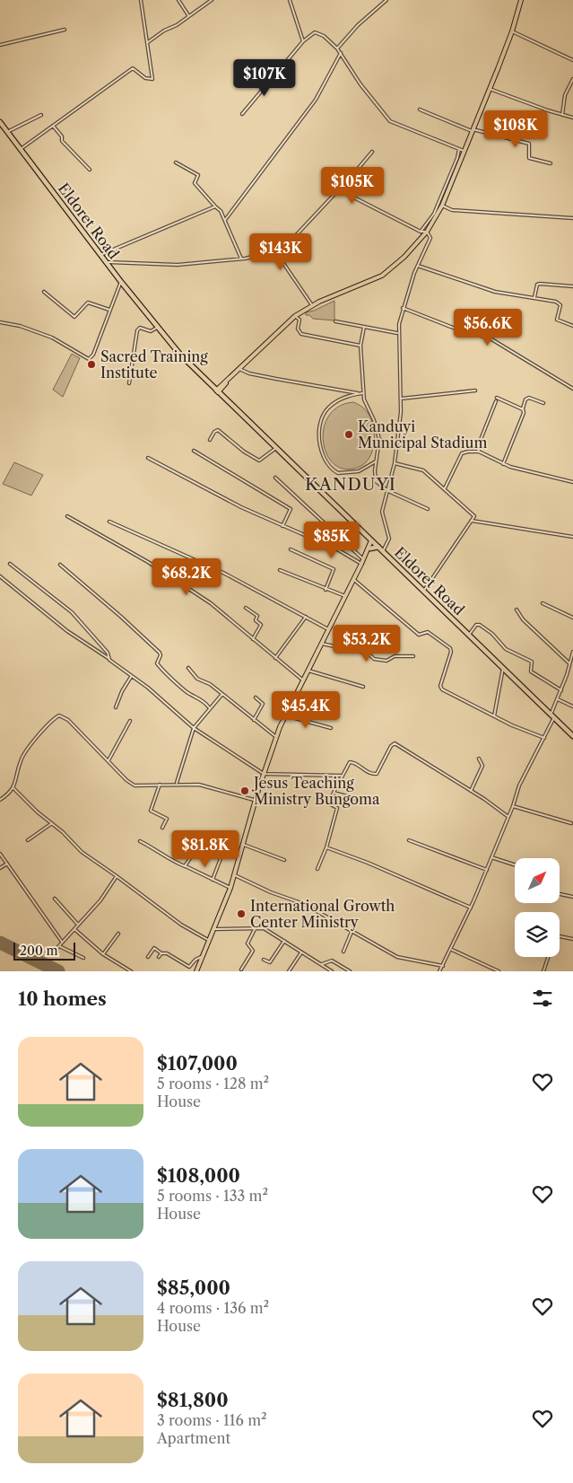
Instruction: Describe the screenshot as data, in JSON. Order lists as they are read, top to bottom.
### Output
{
  "streets": {
    "highway": ["Eldoret Road"]
  },
  "districts": ["KANDUYI"],
  "places": [
    "Sacred Training Institute",
    "Kanduyi Municipal Stadium",
    "Jesus Teaching Ministry Bungoma",
    "International Growth Center Ministry"
  ],
  "scale_bar": "200 m",
  "north": "top right",
  "page": {
    "price": [
      "$107K",
      "$108K",
      "$105K",
      "$143K",
      "$56.6K",
      "$85K",
      "$68.2K",
      "$53.2K",
      "$45.4K",
      "$81.8K"
    ],
    "scale": "200 m",
    "heading": "10 homes",
    "list": [
      {
        "name": "$107,000",
        "note": "5 rooms · 128 m² · House"
      },
      {
        "name": "$108,000",
        "note": "5 rooms · 133 m² · House"
      },
      {
        "name": "$85,000",
        "note": "4 rooms · 136 m² · House"
      },
      {
        "name": "$81,800",
        "note": "3 rooms · 116 m² · Apartment"
      }
    ]
  }
}
